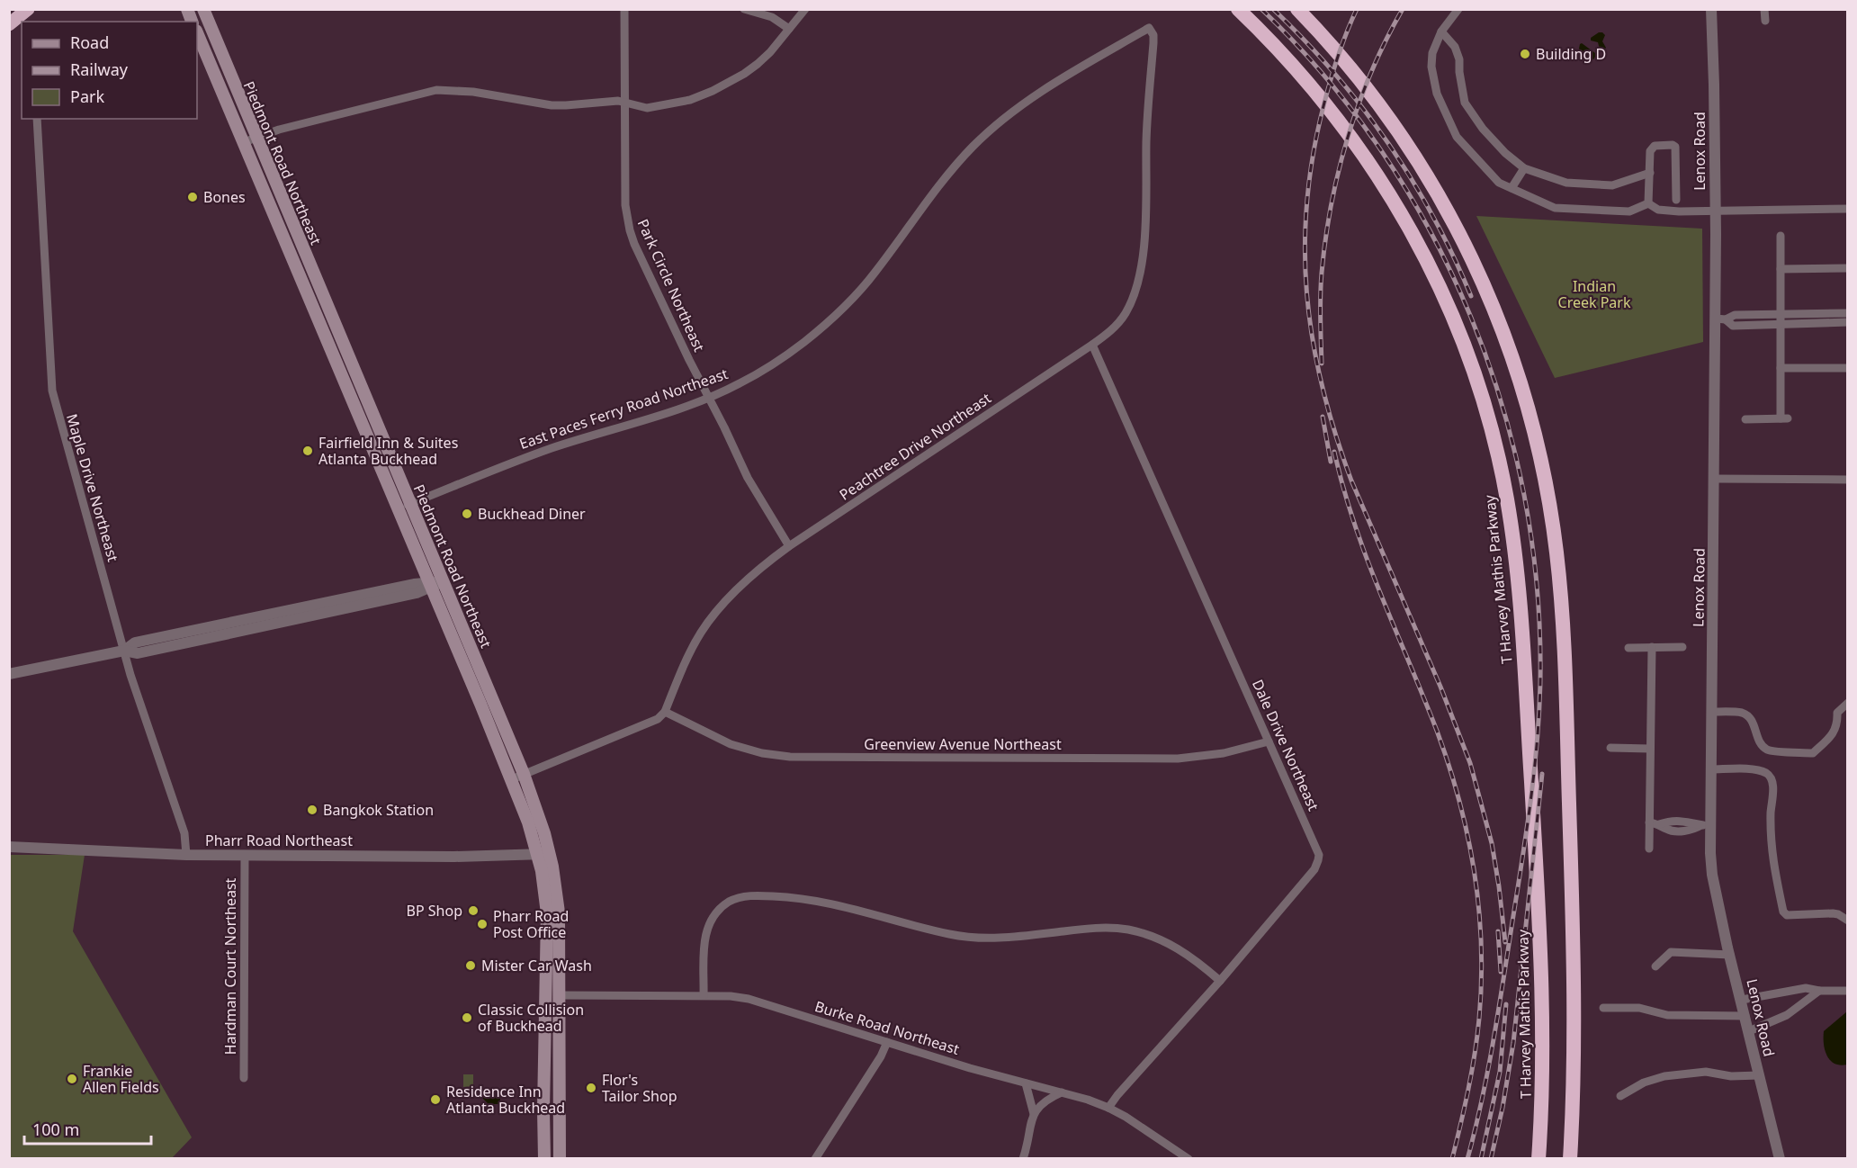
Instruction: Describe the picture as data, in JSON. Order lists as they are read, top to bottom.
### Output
{
  "streets": {
    "highway": ["T Harvey Mathis Parkway"],
    "main road": ["Piedmont Road Northeast"],
    "street": [
      "Lenox Road",
      "Park Circle Northeast",
      "East Paces Ferry Road Northeast",
      "Peachtree Drive Northeast",
      "Maple Drive Northeast",
      "Greenview Avenue Northeast",
      "Dale Drive Northeast",
      "Pharr Road Northeast",
      "Hardman Court Northeast",
      "Burke Road Northeast"
    ]
  },
  "crossings": [
    ["Piedmont Road Northeast", "East Paces Ferry Road Northeast"],
    ["Piedmont Road Northeast", "Pharr Road Northeast"],
    ["Piedmont Road Northeast", "Burke Road Northeast"],
    ["Park Circle Northeast", "East Paces Ferry Road Northeast"],
    ["Park Circle Northeast", "Peachtree Drive Northeast"],
    ["East Paces Ferry Road Northeast", "Peachtree Drive Northeast"],
    ["Peachtree Drive Northeast", "Greenview Avenue Northeast"],
    ["Peachtree Drive Northeast", "Dale Drive Northeast"],
    ["Maple Drive Northeast", "Pharr Road Northeast"],
    ["Greenview Avenue Northeast", "Dale Drive Northeast"],
    ["Dale Drive Northeast", "Burke Road Northeast"],
    ["Pharr Road Northeast", "Hardman Court Northeast"]
  ],
  "parks": ["Indian Creek Park"],
  "places": [
    "Building D",
    "Bones",
    "Fairfield Inn & Suites Atlanta Buckhead",
    "Buckhead Diner",
    "Bangkok Station",
    "BP Shop",
    "Pharr Road Post Office",
    "Mister Car Wash",
    "Classic Collision of Buckhead",
    "Frankie Allen Fields",
    "Flor's Tailor Shop",
    "Residence Inn Atlanta Buckhead"
  ],
  "legend": ["Road", "Railway", "Park"],
  "scale_bar": "100 m"
}
